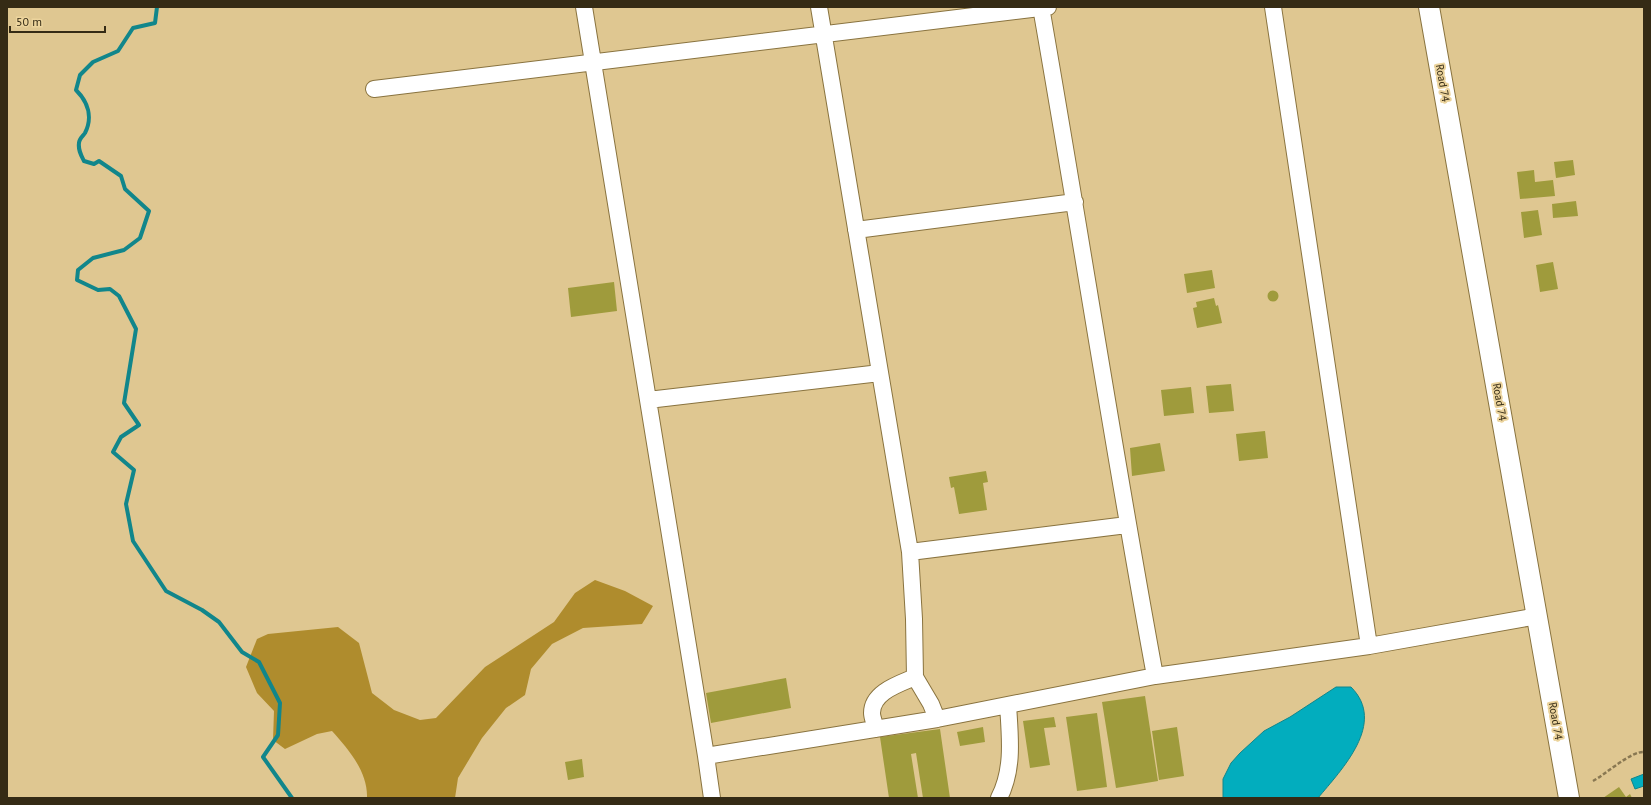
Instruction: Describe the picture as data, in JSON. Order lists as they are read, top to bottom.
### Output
{
  "streets": {
    "main road": ["Road 74"]
  },
  "scale_bar": "50 m"
}
